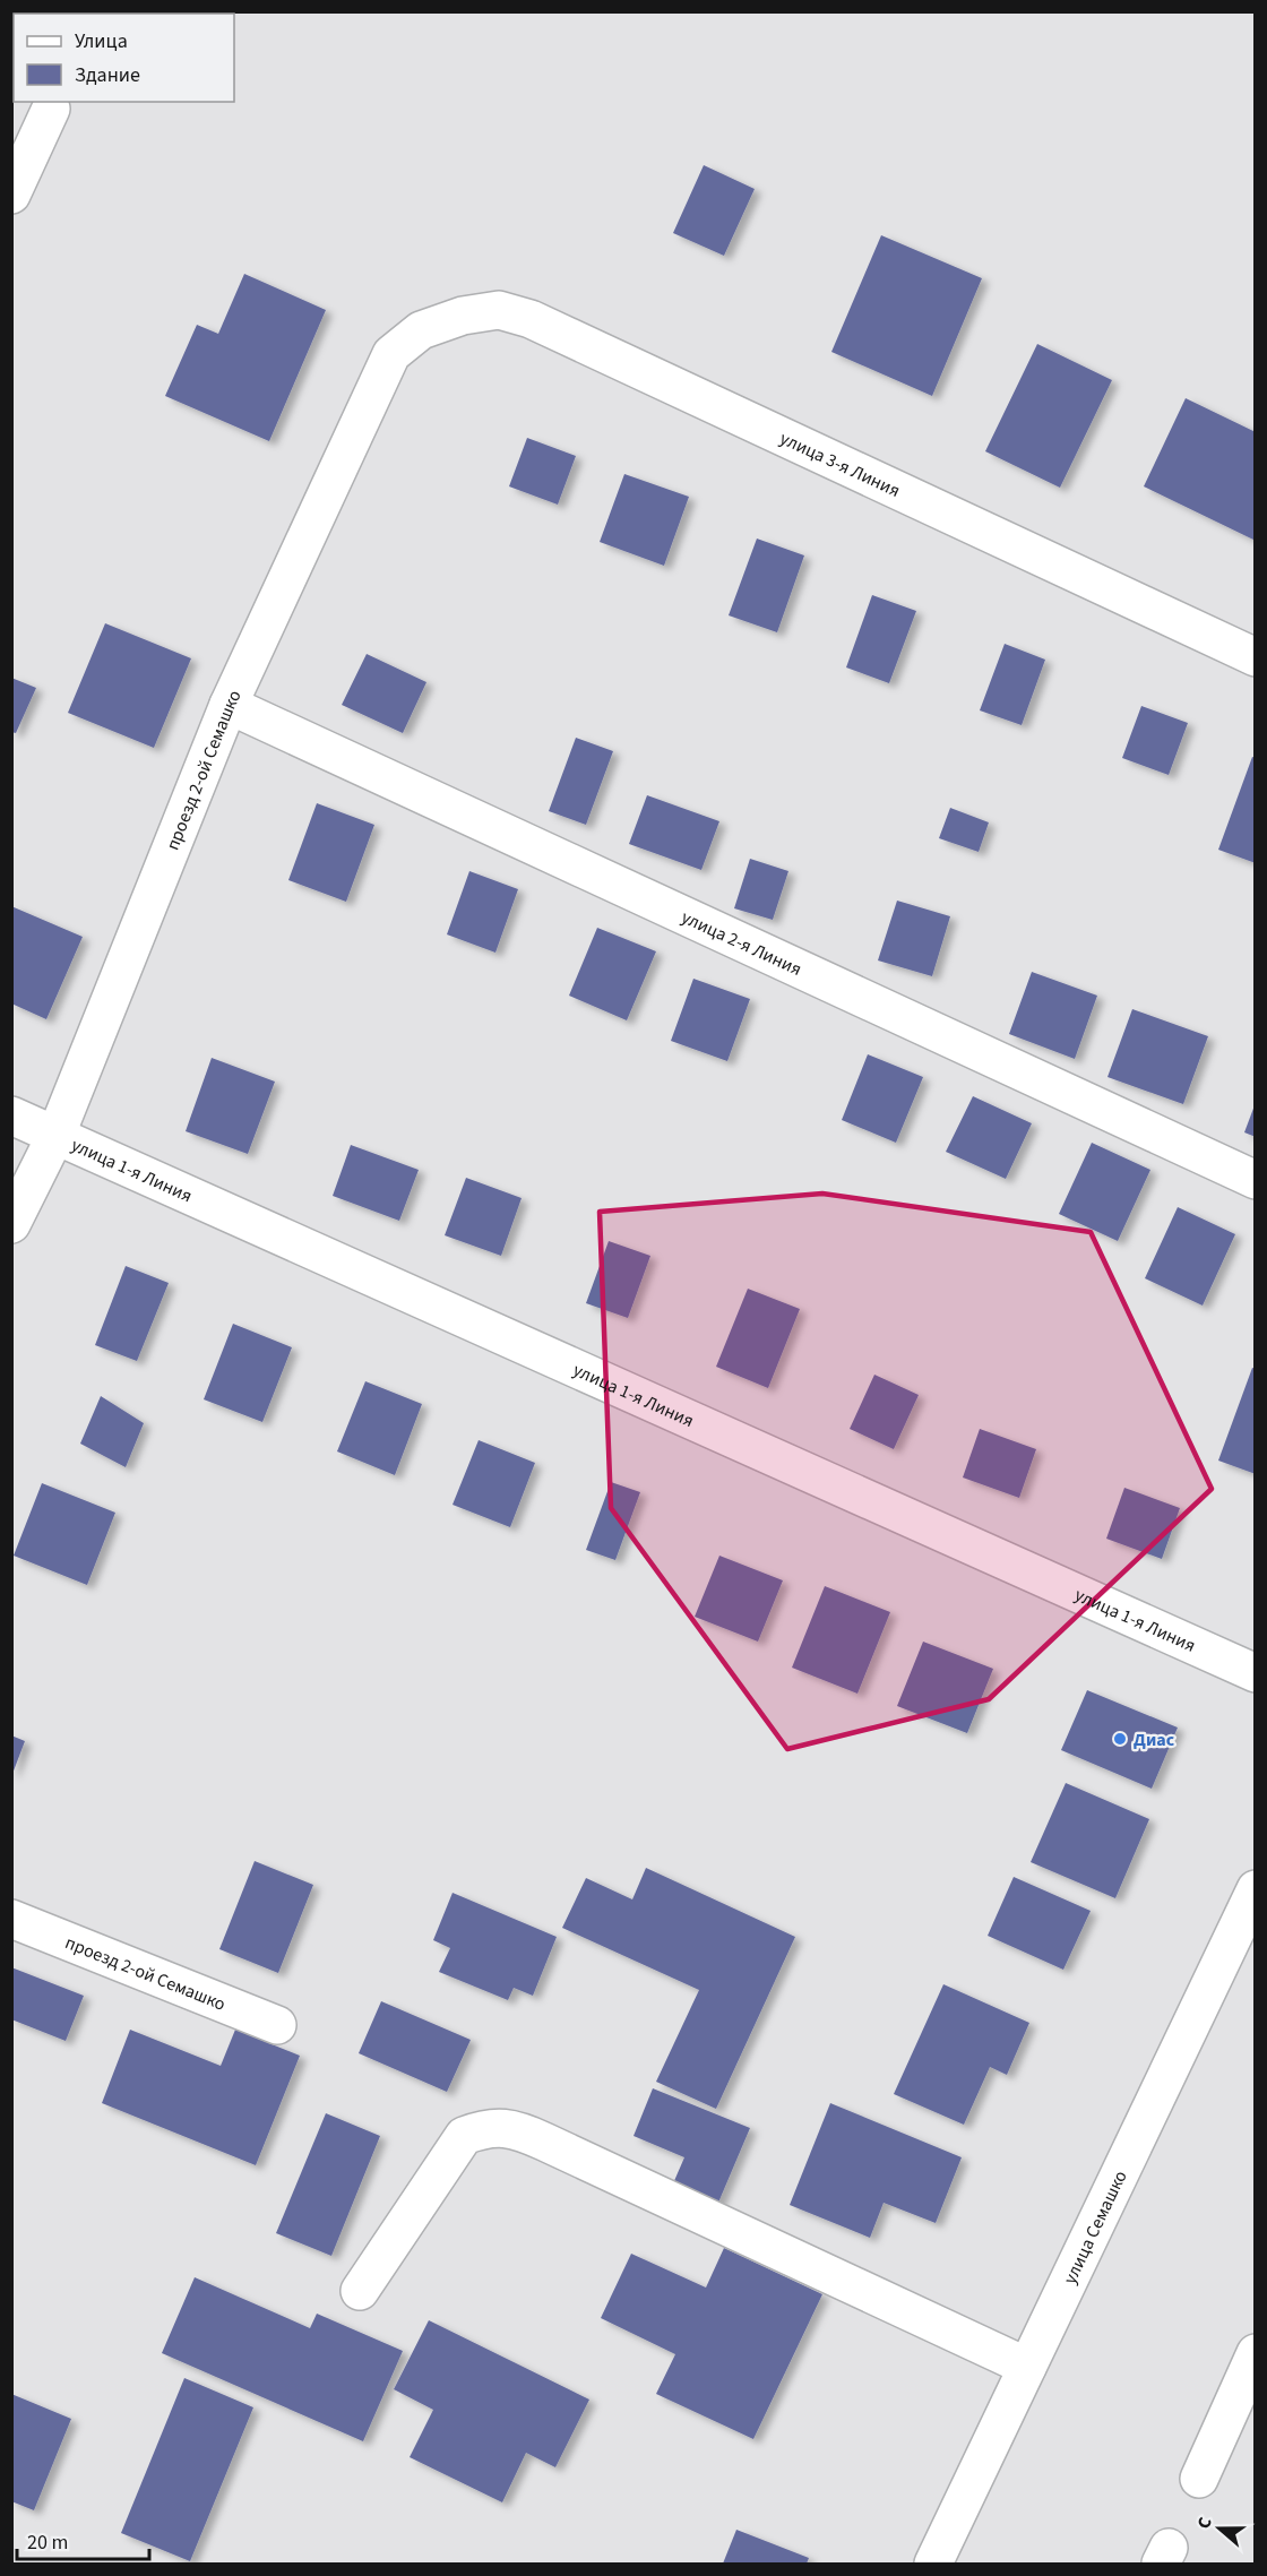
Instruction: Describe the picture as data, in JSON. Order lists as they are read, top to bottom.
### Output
{
  "streets": {
    "street": [
      "улица 3-я Линия",
      "проезд 2-ой Семашко",
      "улица 2-я Линия",
      "улица 1-я Линия",
      "улица Семашко"
    ]
  },
  "crossings": [
    ["улица 3-я Линия", "проезд 2-ой Семашко"],
    ["проезд 2-ой Семашко", "улица 2-я Линия"],
    ["проезд 2-ой Семашко", "улица 1-я Линия"]
  ],
  "places": ["Диас"],
  "legend": ["Улица", "Здание"],
  "scale_bar": "20 m",
  "north": "left"
}
